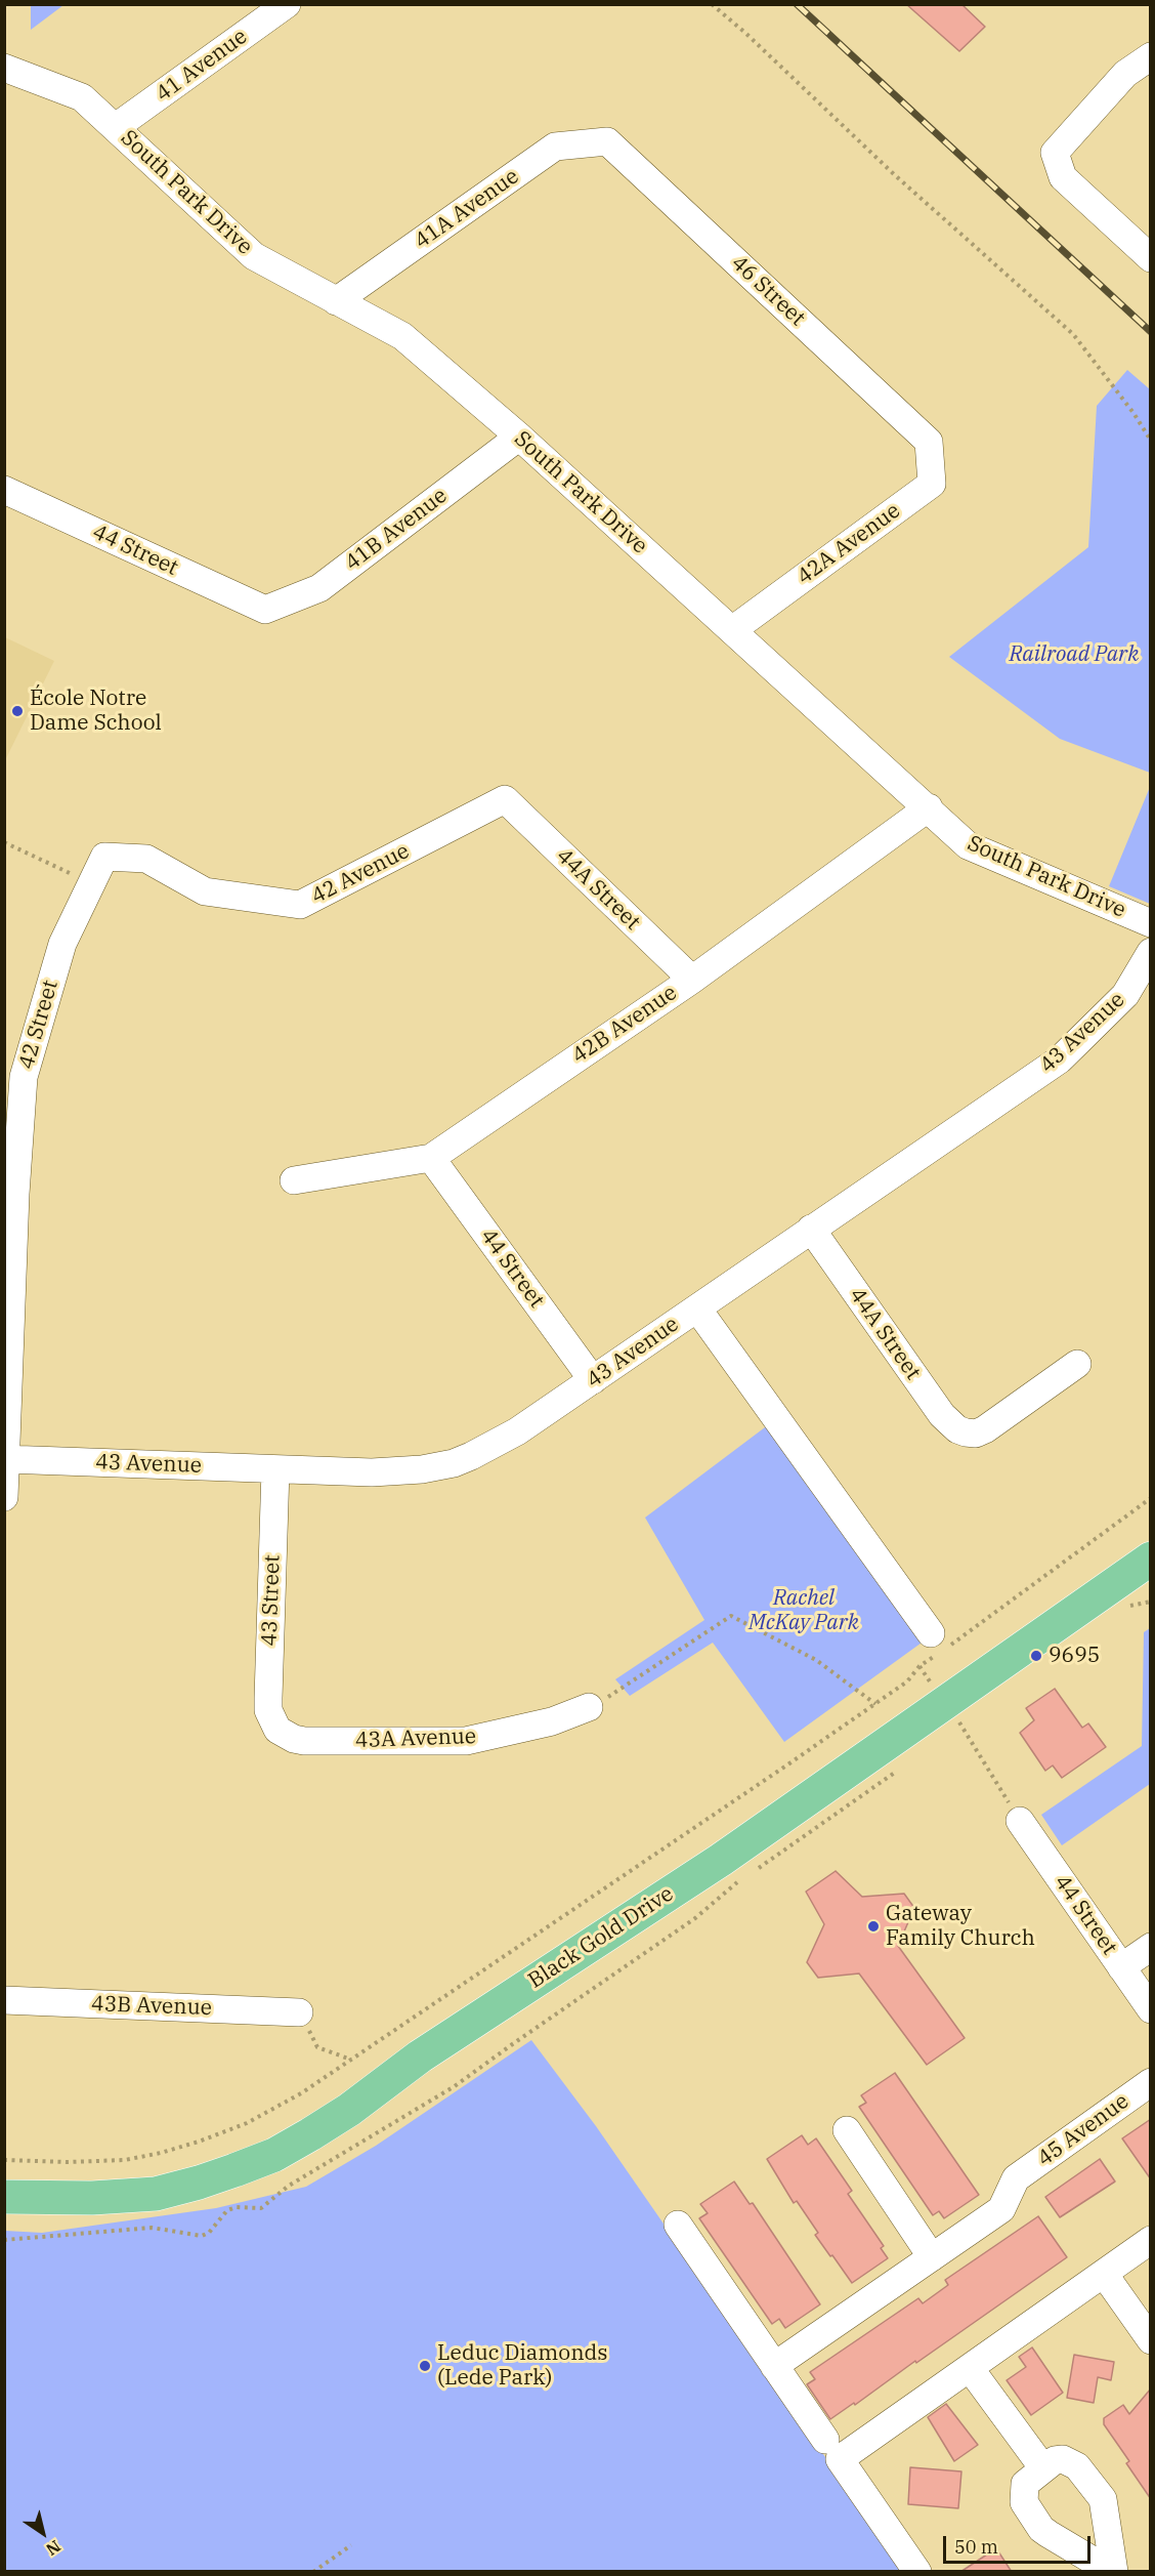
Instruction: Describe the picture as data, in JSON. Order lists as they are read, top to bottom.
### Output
{
  "streets": {
    "main road": ["Black Gold Drive"],
    "street": [
      "41 Avenue",
      "South Park Drive",
      "41A Avenue",
      "46 Street",
      "41B Avenue",
      "42A Avenue",
      "44 Street",
      "42 Avenue",
      "44A Street",
      "42 Street",
      "42B Avenue",
      "43 Avenue",
      "43 Street",
      "43A Avenue",
      "43B Avenue",
      "45 Avenue"
    ]
  },
  "crossings": [
    ["41 Avenue", "South Park Drive"],
    ["South Park Drive", "41A Avenue"],
    ["South Park Drive", "41B Avenue"],
    ["South Park Drive", "42A Avenue"],
    ["South Park Drive", "42B Avenue"],
    ["41A Avenue", "46 Street"],
    ["46 Street", "42A Avenue"],
    ["41B Avenue", "44 Street"],
    ["44 Street", "42B Avenue"],
    ["44 Street", "43 Avenue"],
    ["42 Avenue", "44A Street"],
    ["42 Avenue", "42 Street"],
    ["44A Street", "42B Avenue"],
    ["44A Street", "43 Avenue"],
    ["42 Street", "43 Avenue"],
    ["43 Avenue", "43 Street"],
    ["43 Street", "43A Avenue"]
  ],
  "parks": ["Railroad Park", "Rachel McKay Park"],
  "places": [
    "École Notre Dame School",
    "9695",
    "Gateway Family Church",
    "Leduc Diamonds (Lede Park)"
  ],
  "scale_bar": "50 m",
  "north": "bottom right"
}
